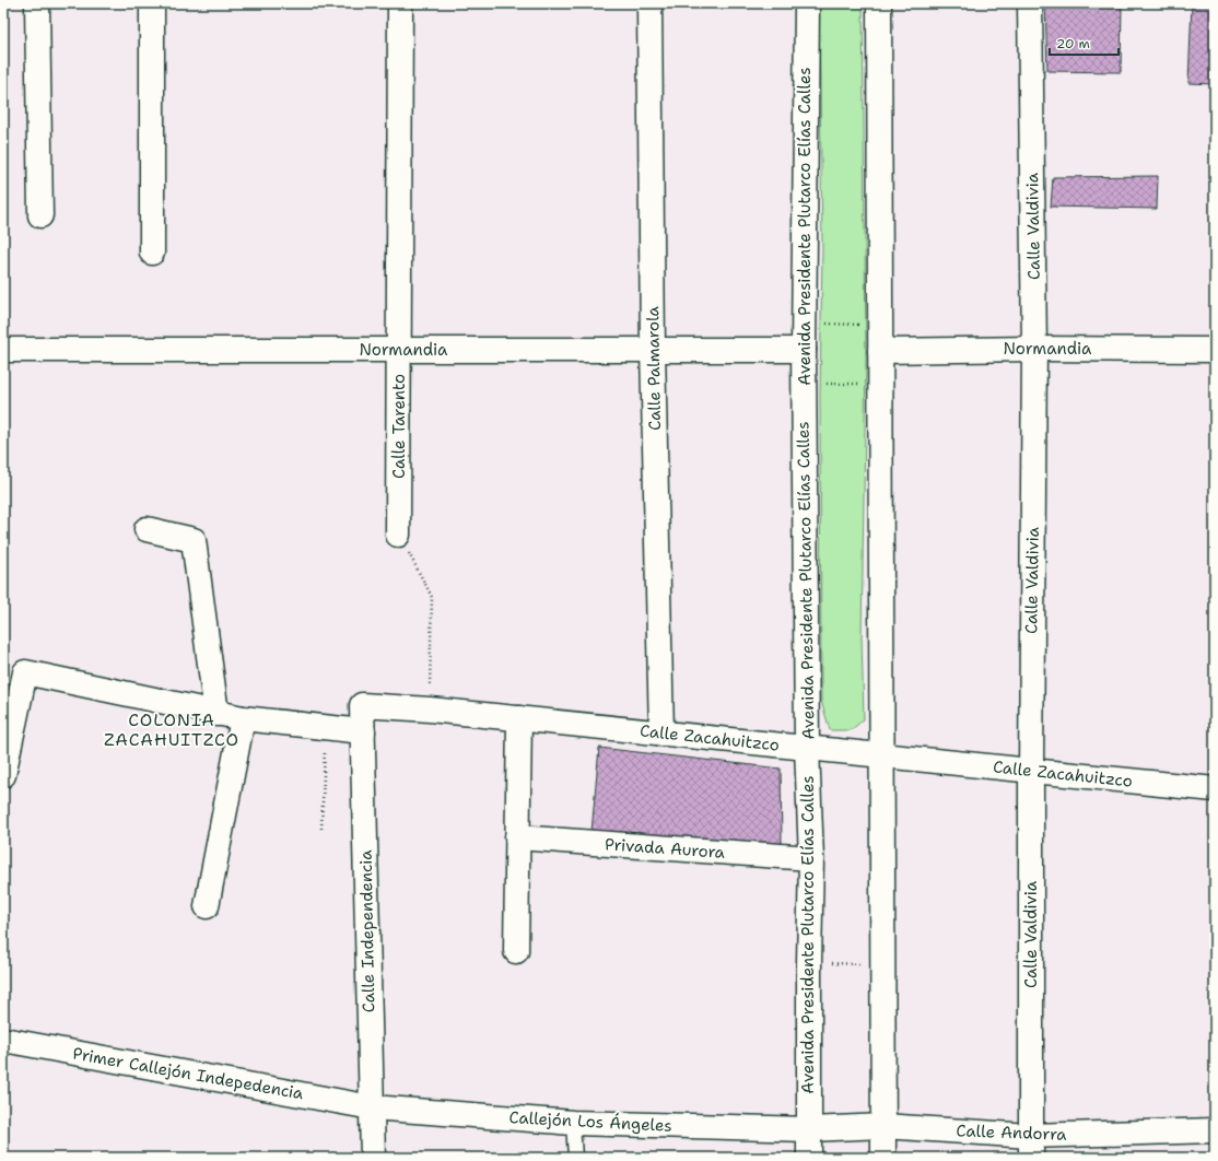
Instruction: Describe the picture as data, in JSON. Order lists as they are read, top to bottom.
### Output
{
  "streets": {
    "street": [
      "Avenida Presidente Plutarco Elías Calles",
      "Calle Valdivia",
      "Normandia",
      "Calle Palmarola",
      "Calle Tarento",
      "Calle Zacahuitzco",
      "Privada Aurora",
      "Calle Independencia",
      "Primer Callejón Indepedencia",
      "Callejón Los Ángeles",
      "Calle Andorra"
    ]
  },
  "crossings": [
    ["Avenida Presidente Plutarco Elías Calles", "Normandia"],
    ["Avenida Presidente Plutarco Elías Calles", "Calle Zacahuitzco"],
    ["Avenida Presidente Plutarco Elías Calles", "Privada Aurora"],
    ["Avenida Presidente Plutarco Elías Calles", "Callejón Los Ángeles"],
    ["Avenida Presidente Plutarco Elías Calles", "Calle Andorra"],
    ["Calle Valdivia", "Normandia"],
    ["Calle Valdivia", "Calle Zacahuitzco"],
    ["Calle Valdivia", "Calle Andorra"],
    ["Normandia", "Calle Palmarola"],
    ["Normandia", "Calle Tarento"],
    ["Calle Palmarola", "Calle Zacahuitzco"],
    ["Calle Zacahuitzco", "Calle Independencia"],
    ["Calle Independencia", "Primer Callejón Indepedencia"],
    ["Calle Independencia", "Callejón Los Ángeles"],
    ["Primer Callejón Indepedencia", "Callejón Los Ángeles"],
    ["Callejón Los Ángeles", "Calle Andorra"]
  ],
  "districts": ["COLONIA ZACAHUITZCO"],
  "scale_bar": "20 m"
}
